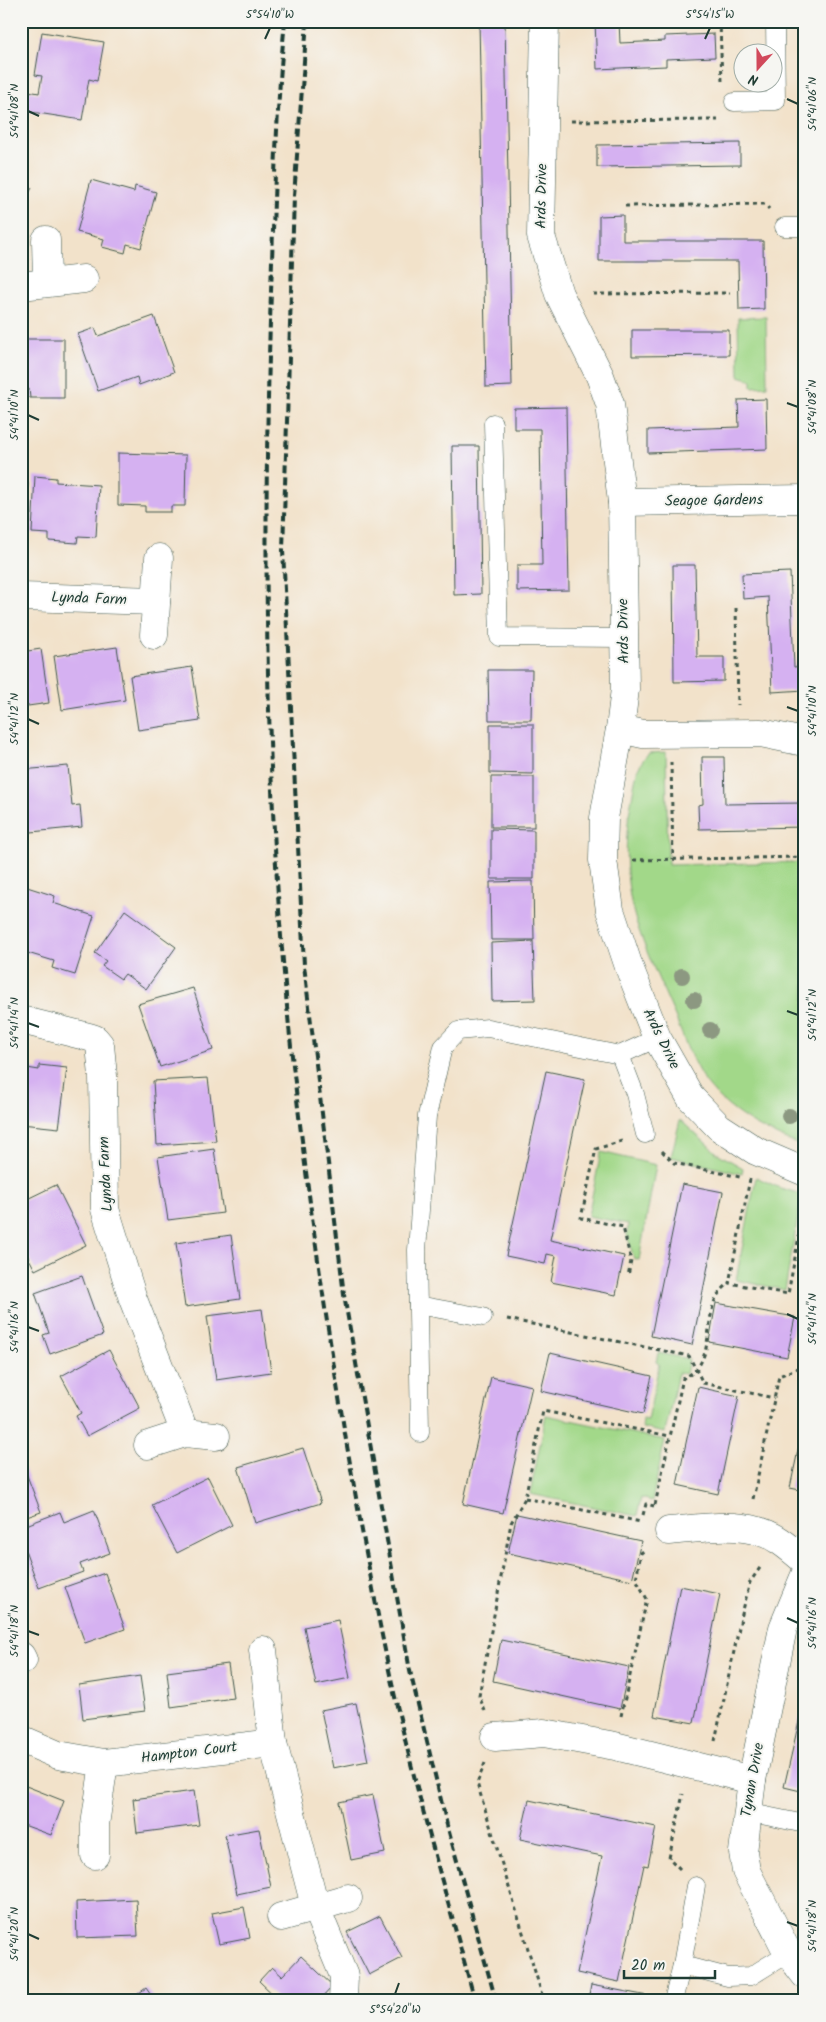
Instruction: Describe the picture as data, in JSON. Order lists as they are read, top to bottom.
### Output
{
  "streets": {
    "street": [
      "Ards Drive",
      "Seagoe Gardens",
      "Lynda Farm",
      "Hampton Court",
      "Tynan Drive"
    ]
  },
  "crossings": [
    ["Ards Drive", "Seagoe Gardens"]
  ],
  "scale_bar": "20 m",
  "north": "bottom",
  "coordinates": [
    "5°54'10\"W",
    "5°54'15\"W",
    "54°41'06\"N",
    "54°41'08\"N",
    "54°41'10\"N",
    "54°41'12\"N",
    "54°41'14\"N",
    "54°41'16\"N",
    "54°41'18\"N",
    "54°41'20\"N",
    "5°54'20\"W"
  ]
}
